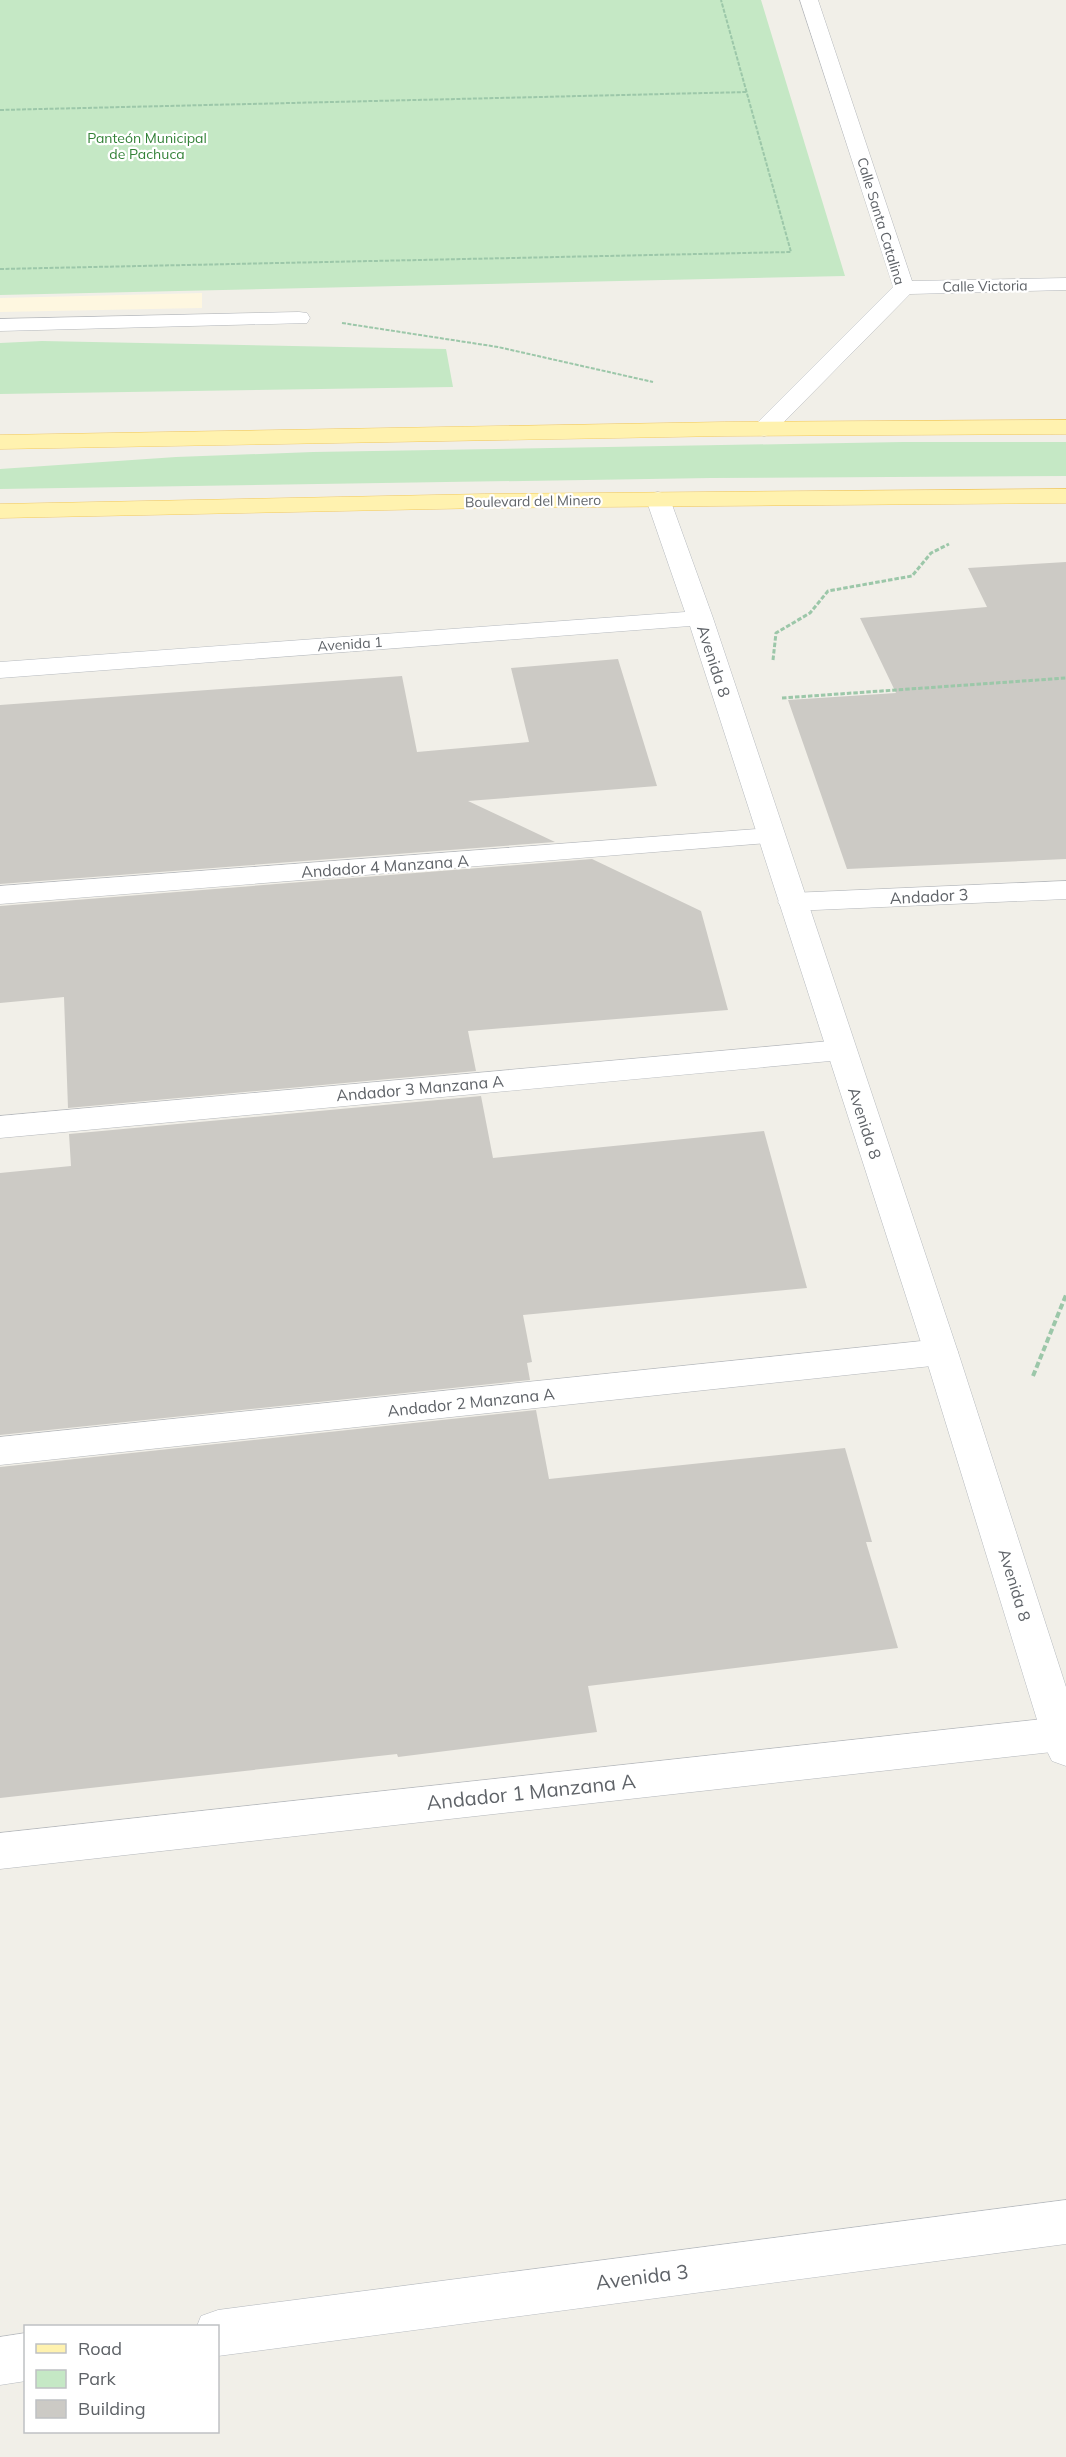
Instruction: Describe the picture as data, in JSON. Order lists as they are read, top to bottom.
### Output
{
  "streets": {
    "main road": ["Boulevard del Minero"],
    "street": [
      "Calle Santa Catalina",
      "Calle Victoria",
      "Avenida 1",
      "Avenida 8",
      "Andador 4 Manzana A",
      "Andador 3",
      "Andador 3 Manzana A",
      "Andador 2 Manzana A",
      "Andador 1 Manzana A",
      "Avenida 3"
    ]
  },
  "crossings": [
    ["Calle Santa Catalina", "Calle Victoria"],
    ["Boulevard del Minero", "Avenida 8"],
    ["Avenida 1", "Avenida 8"],
    ["Avenida 8", "Andador 4 Manzana A"],
    ["Avenida 8", "Andador 3"],
    ["Avenida 8", "Andador 3 Manzana A"],
    ["Avenida 8", "Andador 2 Manzana A"],
    ["Avenida 8", "Andador 1 Manzana A"]
  ],
  "parks": ["Panteón Municipal de Pachuca"],
  "legend": ["Road", "Park", "Building"]
}
